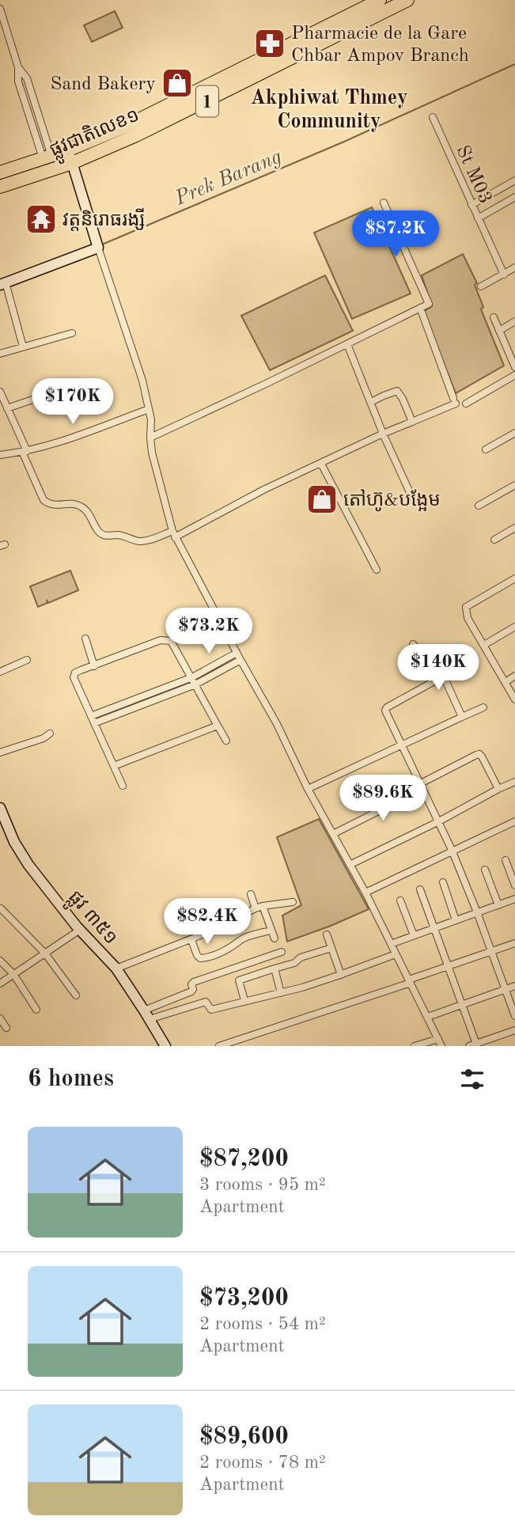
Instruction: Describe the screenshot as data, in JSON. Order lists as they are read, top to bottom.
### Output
{
  "streets": {
    "highway": ["1", "ផ្លូវជាតិលេខ១"],
    "street": ["St M03", "ផ្លូវ ៣៥១"]
  },
  "districts": ["Akphiwat Thmey Community"],
  "water": ["Prek Barang"],
  "places": {
    "pharmacy": ["Pharmacie de la Gare Chbar Ampov Branch"],
    "shop": ["Sand Bakery", "តៅហ៊ូ&បង្អែម"],
    "temple": ["វត្តនិរោធរង្សី"]
  },
  "page": {
    "price": [
      "$87.2K",
      "$170K",
      "$73.2K",
      "$140K",
      "$89.6K",
      "$82.4K"
    ],
    "heading": "6 homes",
    "list": [
      {
        "name": "$87,200",
        "note": "3 rooms · 95 m² · Apartment"
      },
      {
        "name": "$73,200",
        "note": "2 rooms · 54 m² · Apartment"
      },
      {
        "name": "$89,600",
        "note": "2 rooms · 78 m² · Apartment"
      }
    ]
  }
}
